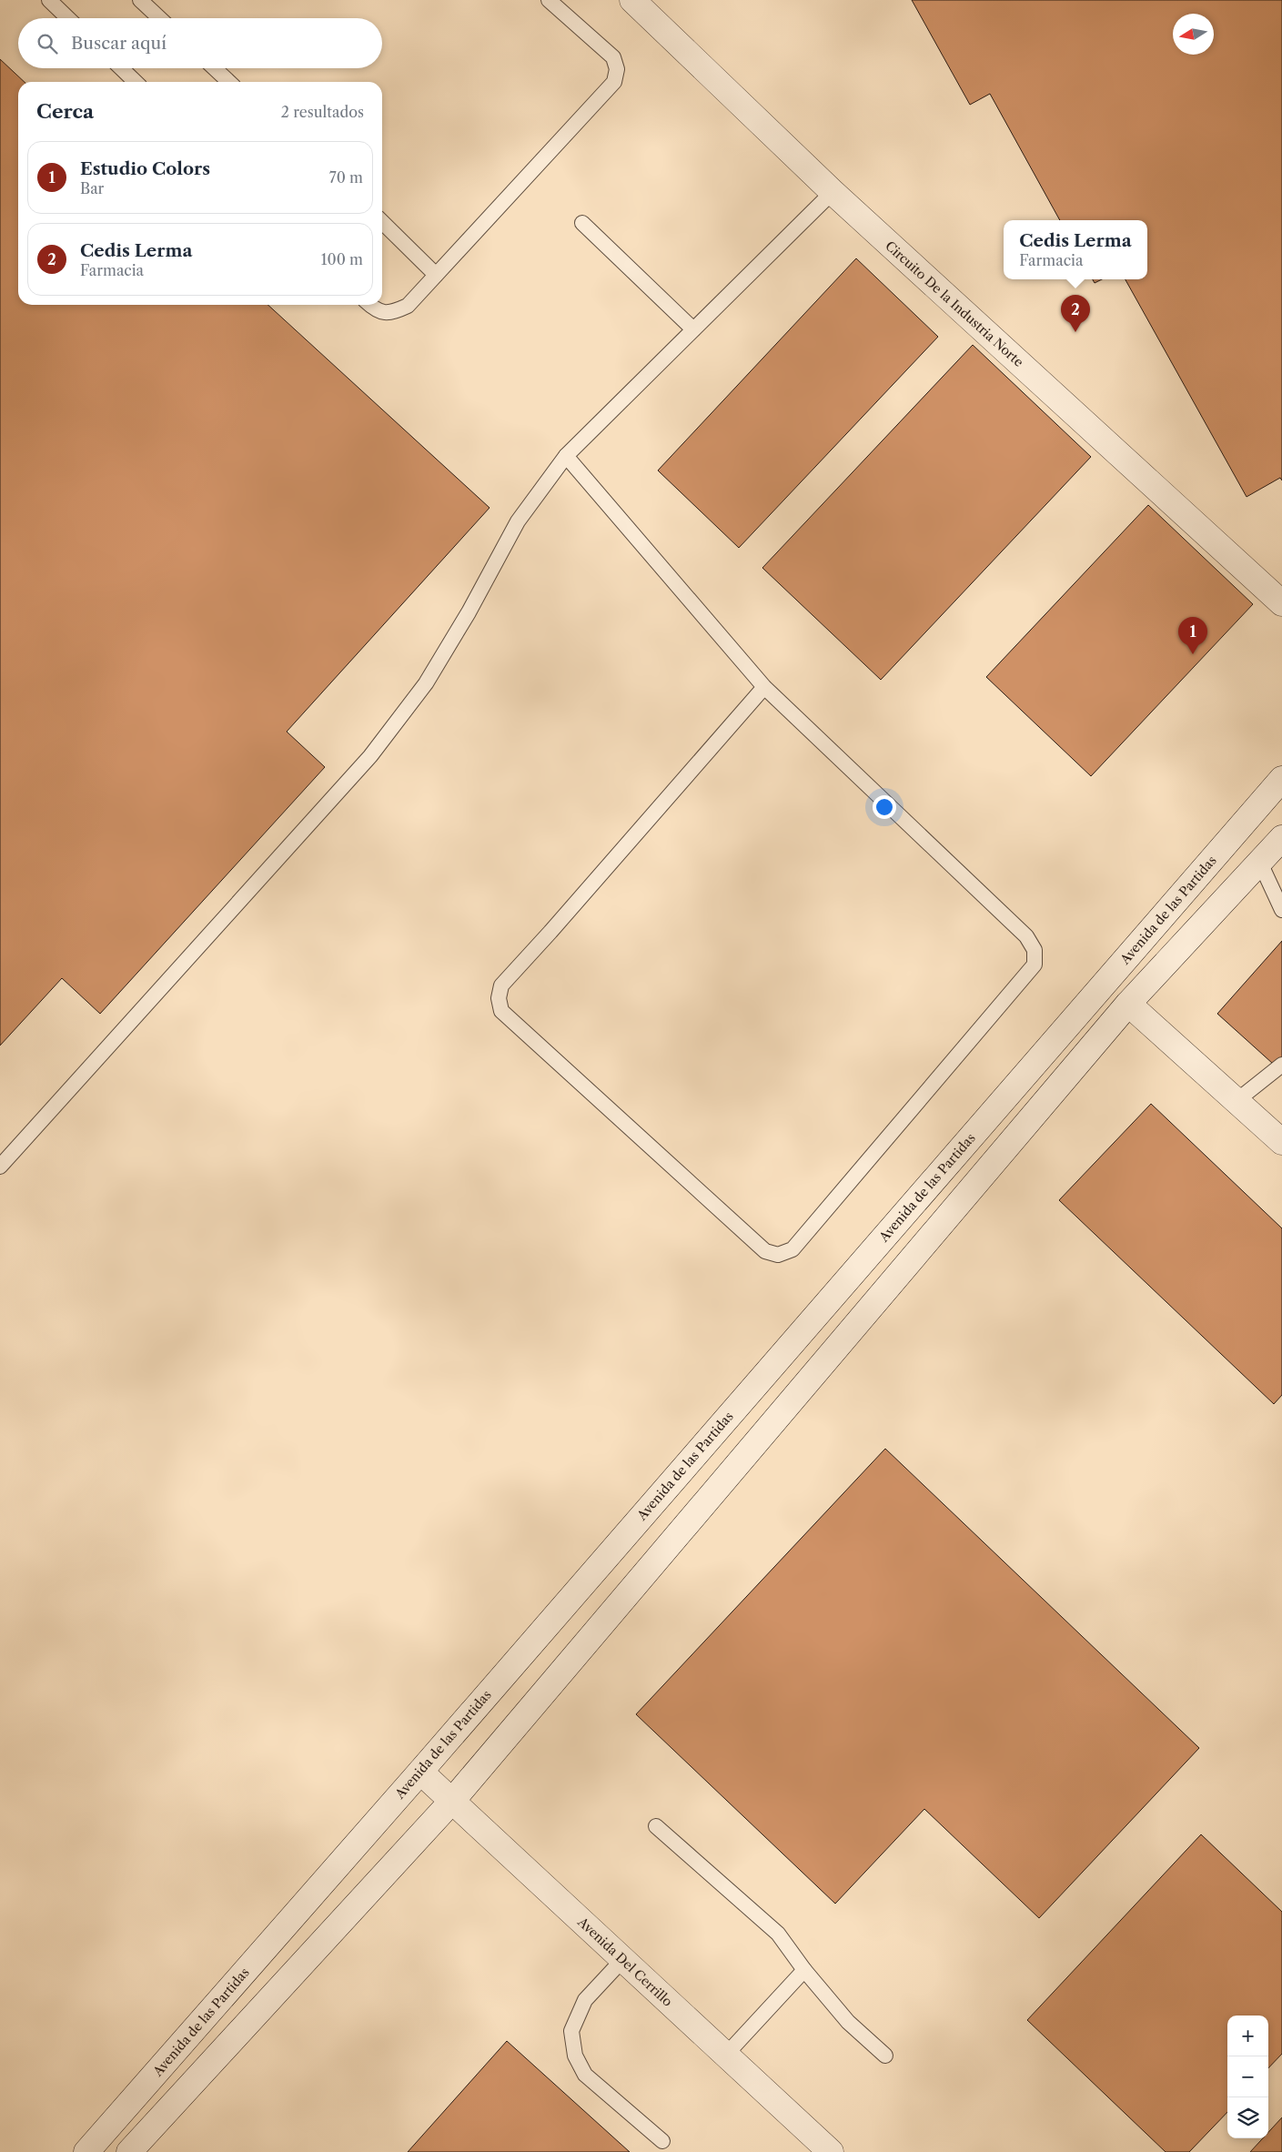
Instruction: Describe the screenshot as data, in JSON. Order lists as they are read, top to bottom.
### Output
{
  "streets": {
    "main road": ["Circuito De la Industria Norte", "Avenida de las Partidas", "Avenida Del Cerrillo"]
  },
  "crossings": [
    ["Avenida de las Partidas", "Avenida Del Cerrillo"]
  ],
  "north": "left",
  "page": {
    "search": "Buscar aquí",
    "heading": ["Cerca", "2 resultados"],
    "list": [
      {
        "mark": "1",
        "name": "Estudio Colors",
        "note": "Bar",
        "value": "70 m"
      },
      {
        "mark": "2",
        "name": "Cedis Lerma",
        "note": "Farmacia",
        "value": "100 m"
      }
    ],
    "popup": ["Cedis Lerma", "Farmacia"],
    "pins": ["2", "1"],
    "map_buttons": ["+", "−"]
  }
}
